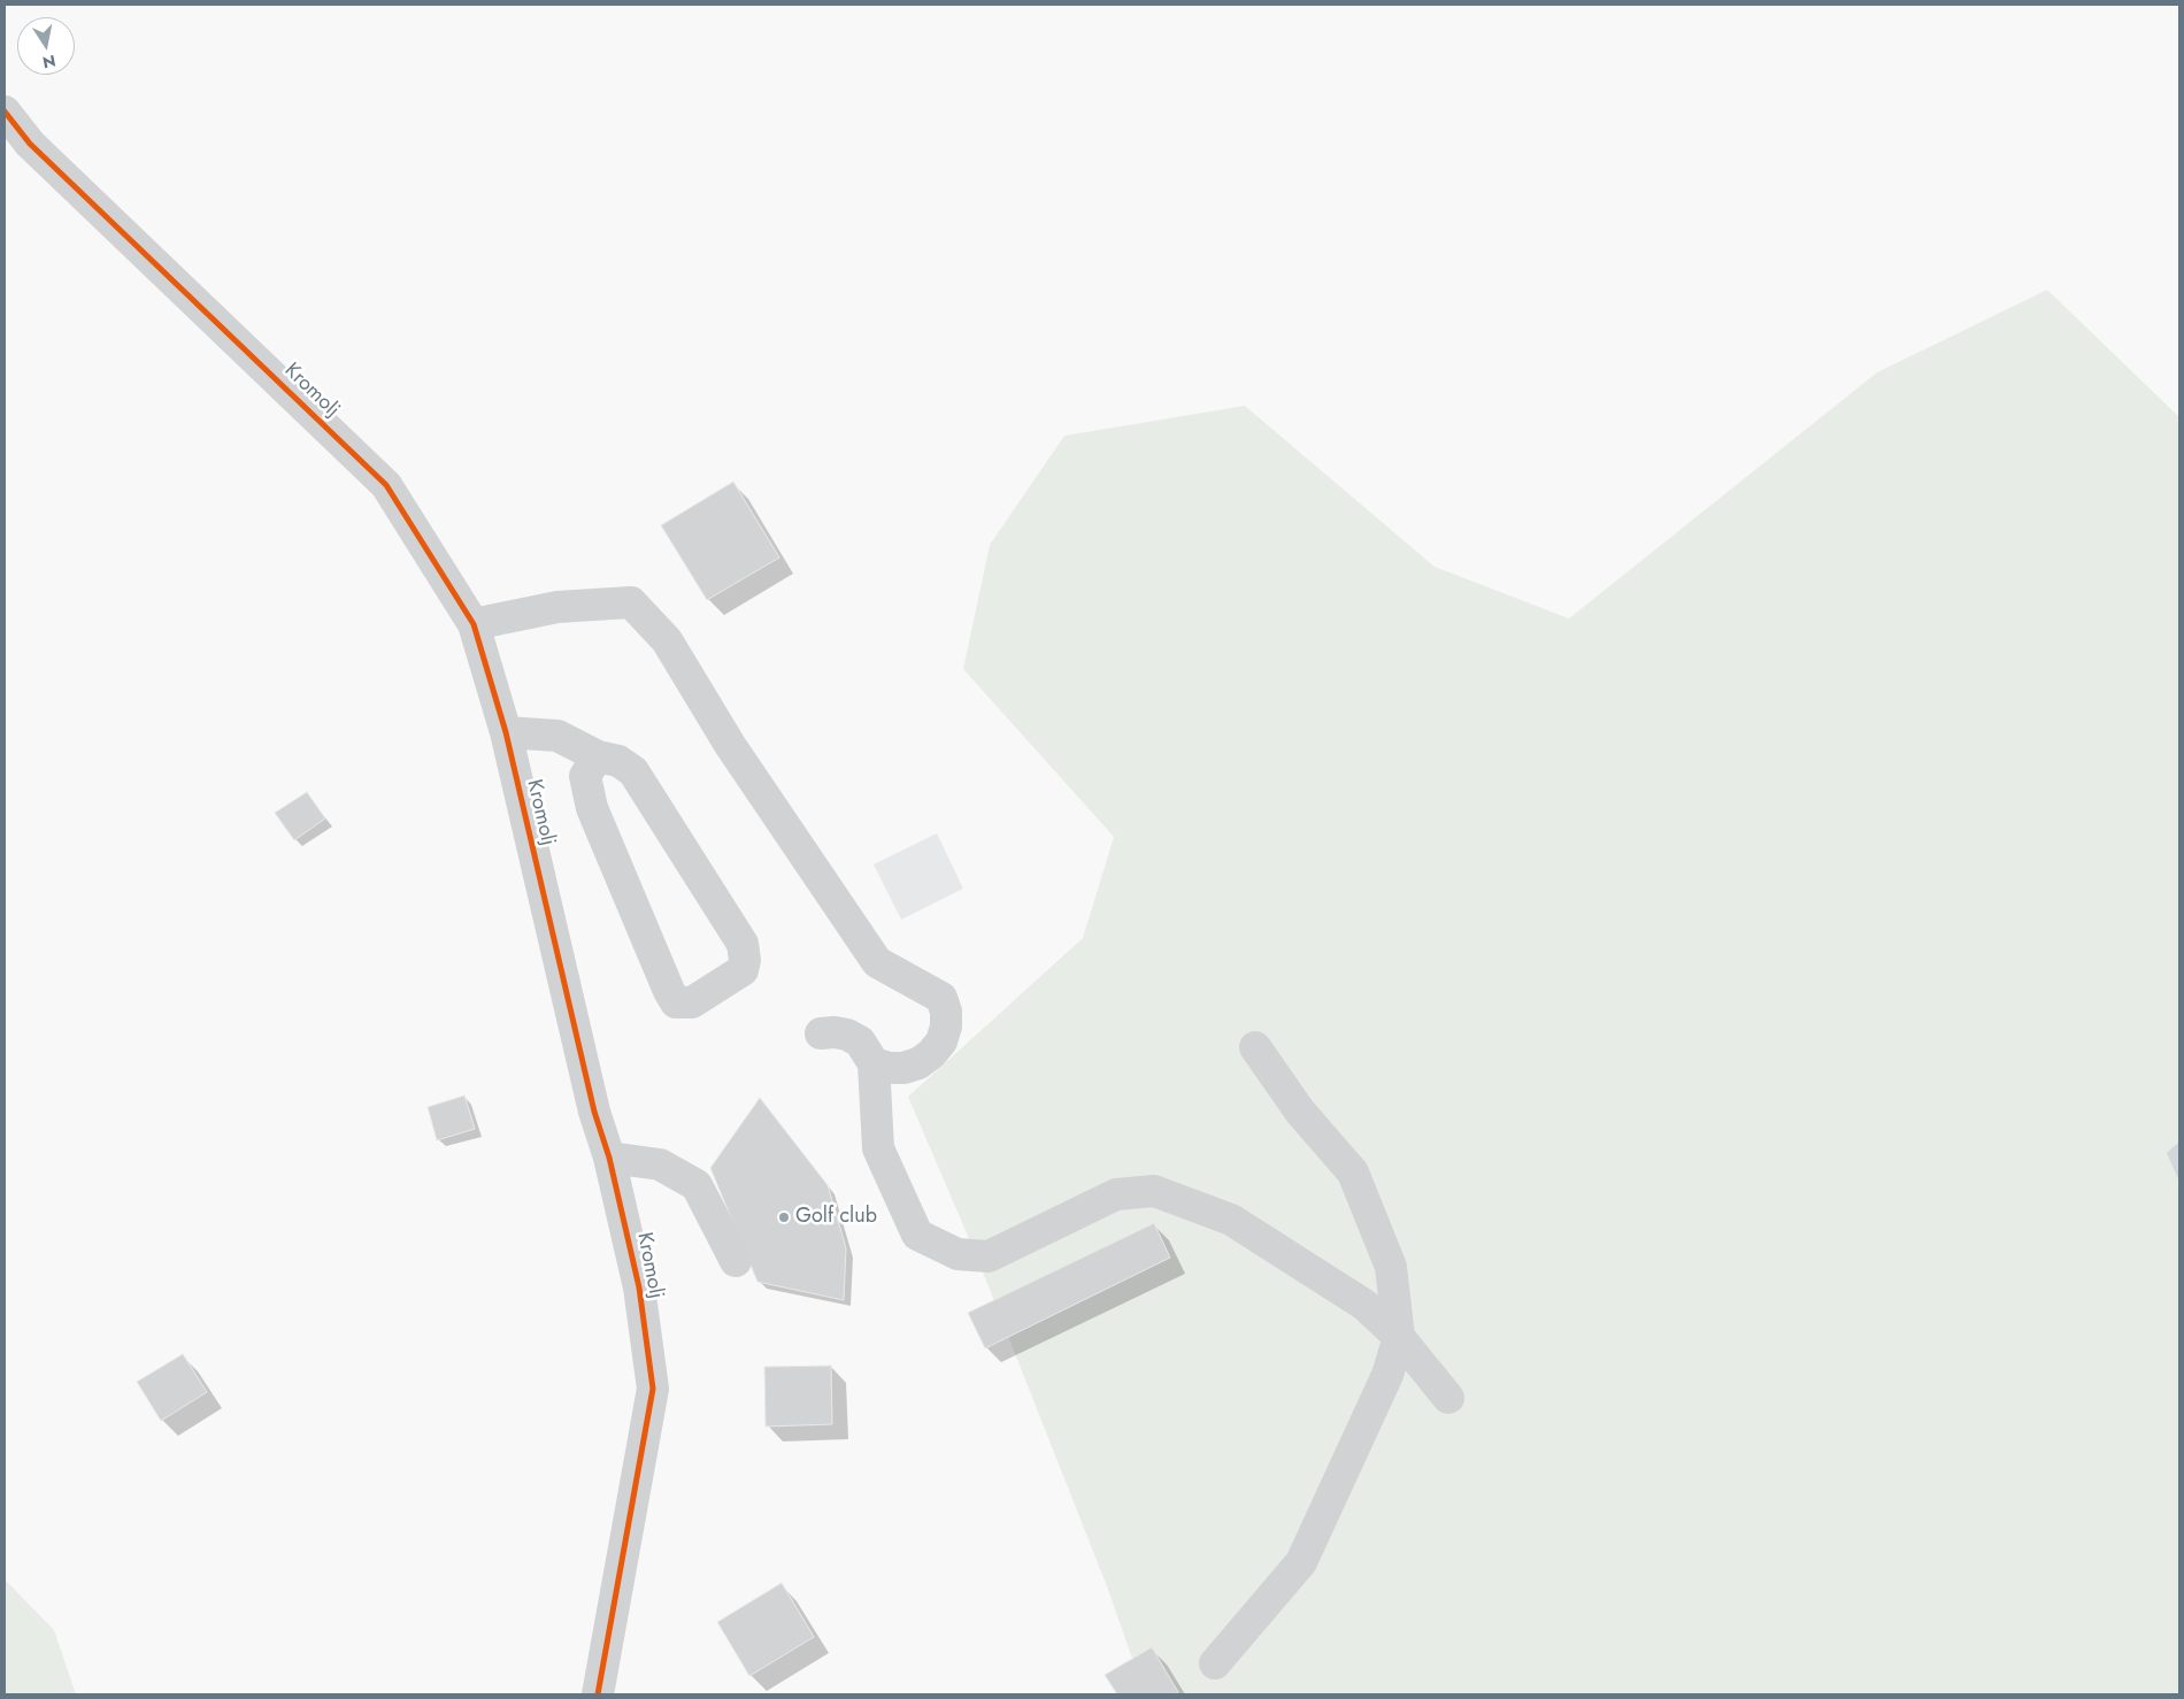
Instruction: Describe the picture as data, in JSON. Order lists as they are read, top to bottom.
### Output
{
  "streets": {
    "street": ["Kromolj"]
  },
  "places": ["Golf club"],
  "north": "bottom"
}
